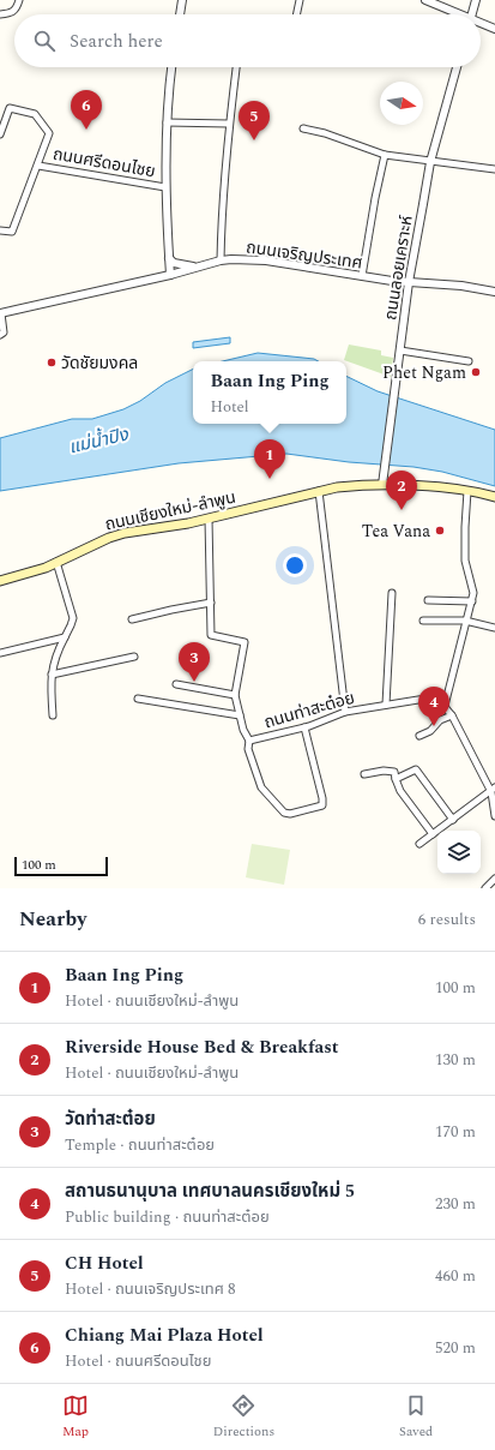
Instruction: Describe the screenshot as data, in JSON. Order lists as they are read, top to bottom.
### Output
{
  "streets": {
    "main road": ["ถนนเชียงใหม่-ลำพูน"],
    "street": [
      "ถนนศรีดอนไชย",
      "ถนนเจริญประเทศ",
      "ถนนลอยเคราะห์",
      "ถนนท่าสะต๋อย"
    ]
  },
  "crossings": [
    ["ถนนศรีดอนไชย", "ถนนเจริญประเทศ"],
    ["ถนนเจริญประเทศ", "ถนนลอยเคราะห์"],
    ["ถนนลอยเคราะห์", "ถนนเชียงใหม่-ลำพูน"],
    ["ถนนเชียงใหม่-ลำพูน", "ถนนท่าสะต๋อย"]
  ],
  "water": ["แม่น้ำปิง"],
  "places": ["วัดชัยมงคล", "Phet Ngam", "Tea Vana"],
  "scale_bar": "100 m",
  "north": "right",
  "page": {
    "search": "Search here",
    "pins": [
      "6",
      "5",
      "1",
      "2",
      "3",
      "4"
    ],
    "popup": ["Baan Ing Ping", "Hotel"],
    "scale": "100 m",
    "heading": ["Nearby", "6 results"],
    "list": [
      {
        "mark": "1",
        "name": "Baan Ing Ping",
        "note": "Hotel · ถนนเชียงใหม่-ลำพูน",
        "value": "100 m"
      },
      {
        "mark": "2",
        "name": "Riverside House Bed & Breakfast",
        "note": "Hotel · ถนนเชียงใหม่-ลำพูน",
        "value": "130 m"
      },
      {
        "mark": "3",
        "name": "วัดท่าสะต๋อย",
        "note": "Temple · ถนนท่าสะต๋อย",
        "value": "170 m"
      },
      {
        "mark": "4",
        "name": "สถานธนานุบาล เทศบาลนครเชียงใหม่ 5",
        "note": "Public building · ถนนท่าสะต๋อย",
        "value": "230 m"
      },
      {
        "mark": "5",
        "name": "CH Hotel",
        "note": "Hotel · ถนนเจริญประเทศ 8",
        "value": "460 m"
      },
      {
        "mark": "6",
        "name": "Chiang Mai Plaza Hotel",
        "note": "Hotel · ถนนศรีดอนไชย",
        "value": "520 m"
      }
    ],
    "nav": ["Map", "Directions", "Saved"]
  }
}
